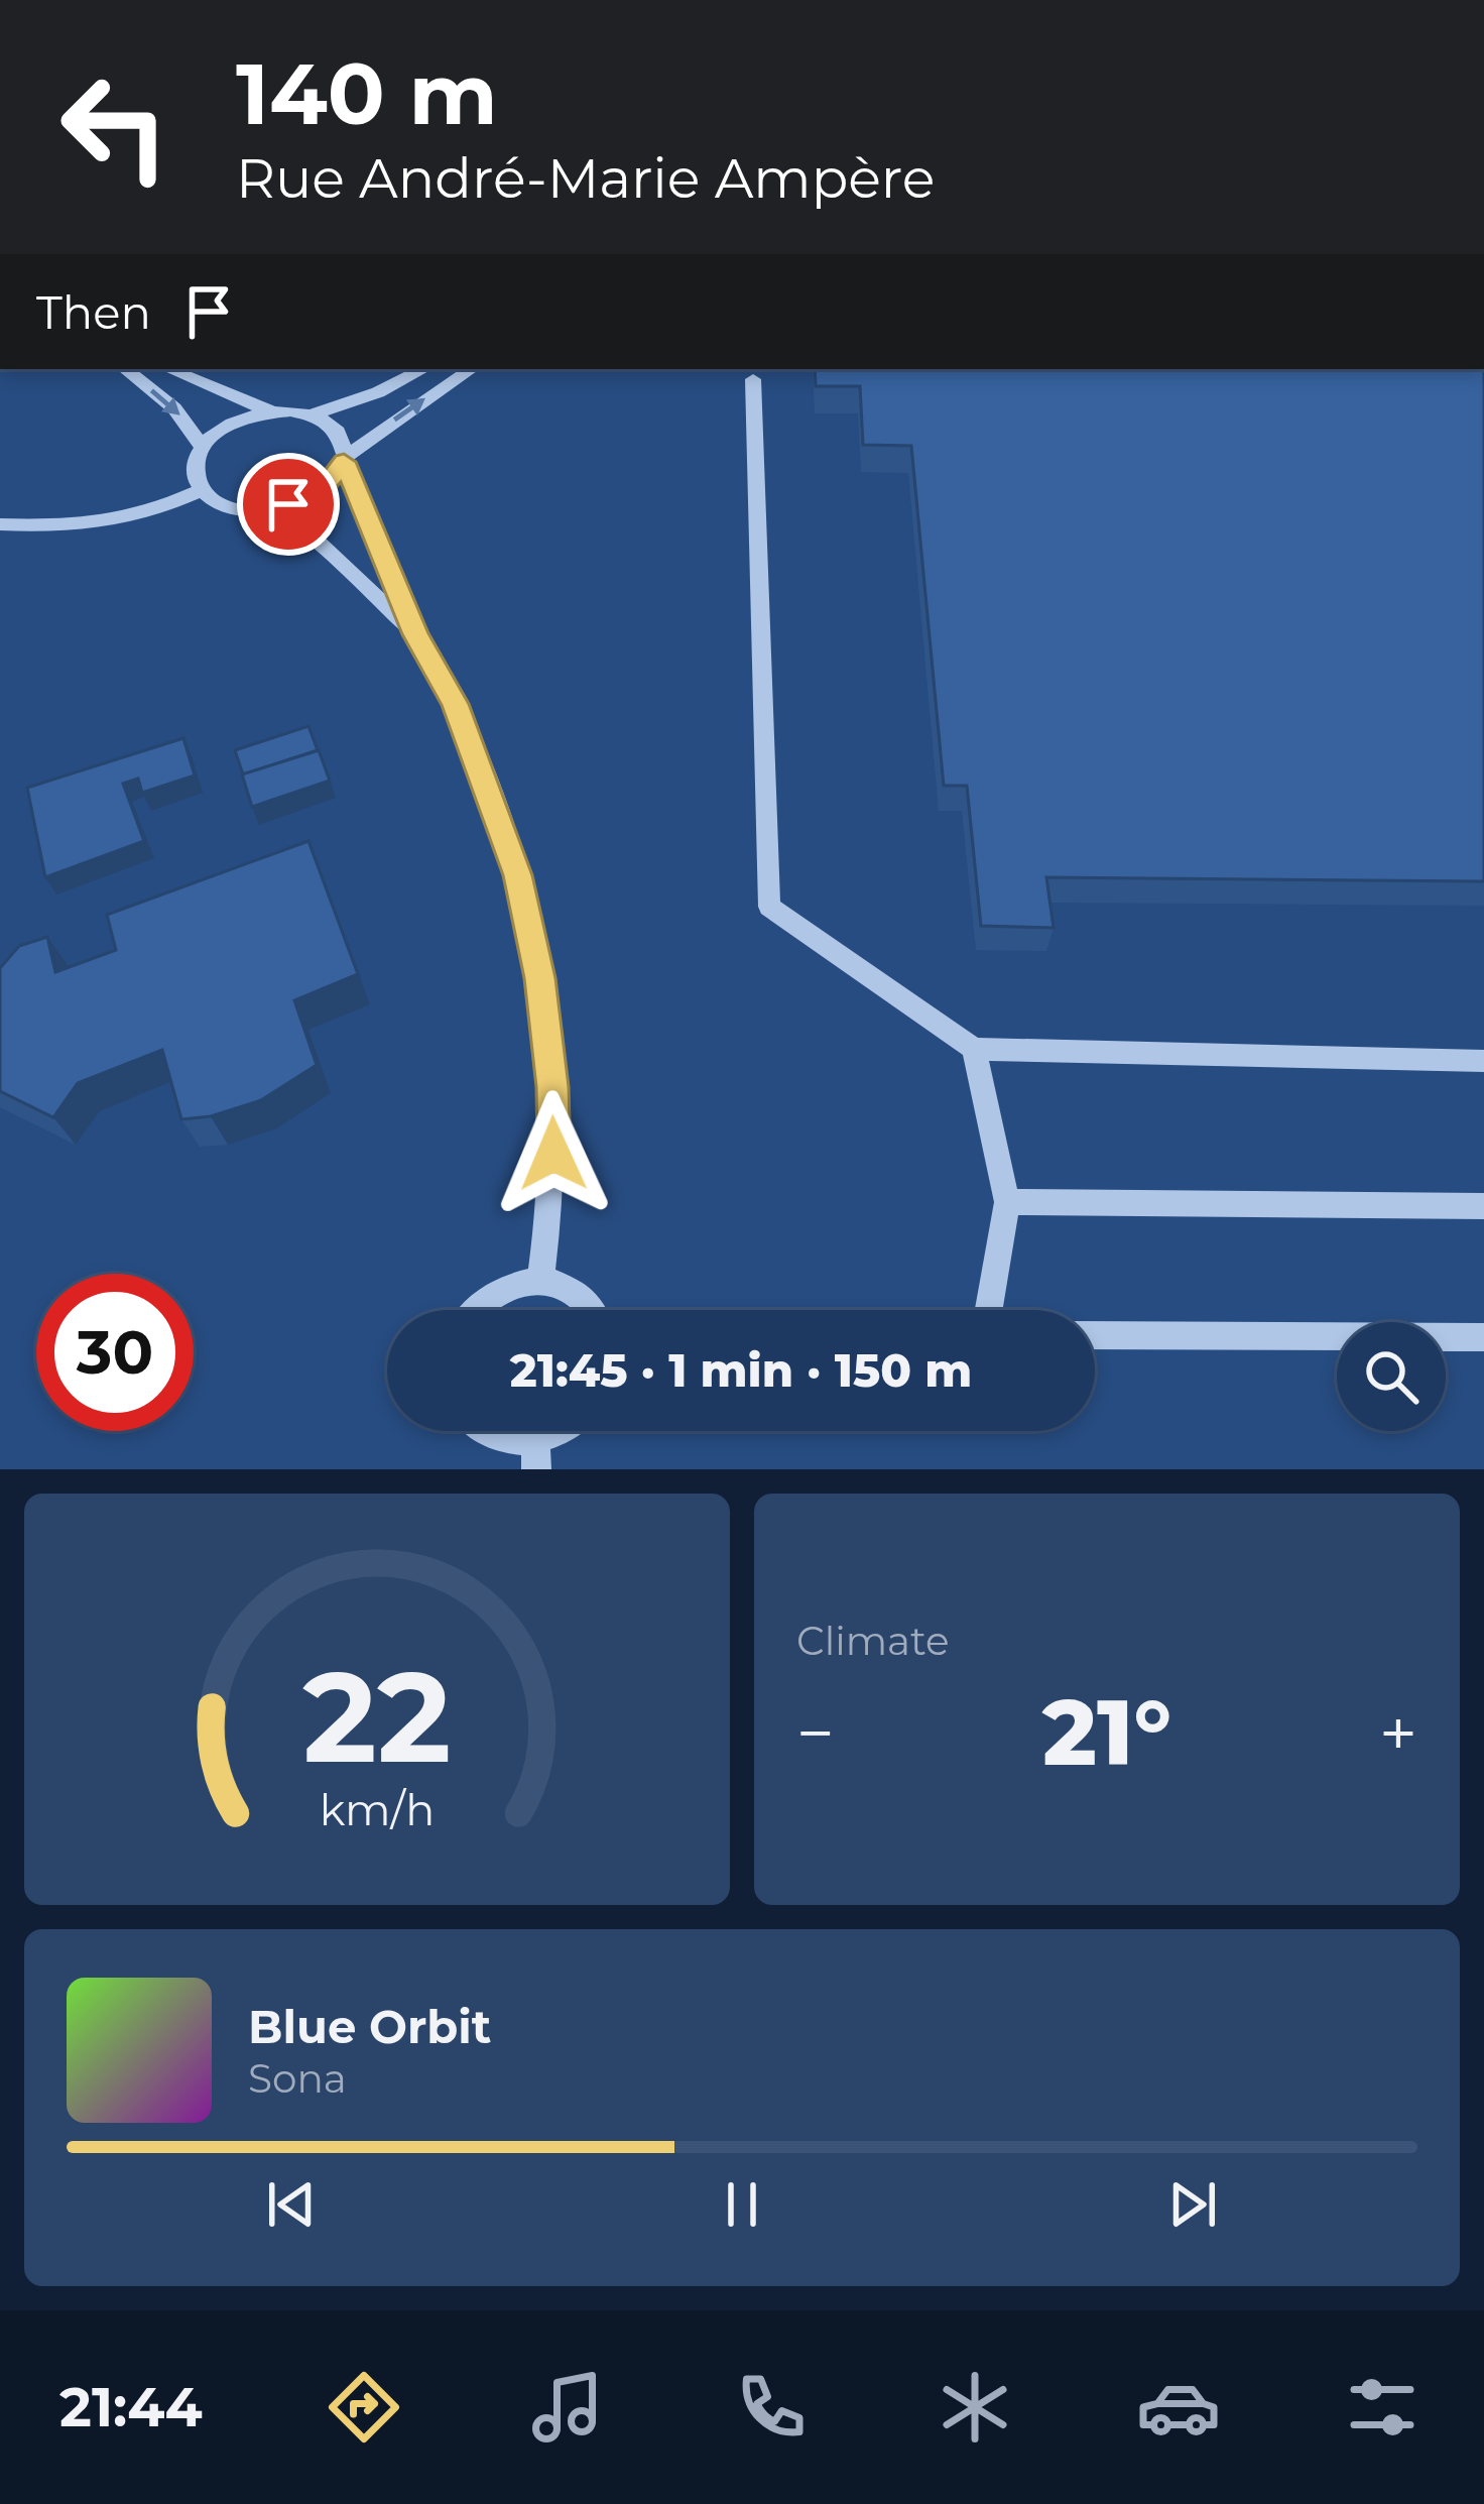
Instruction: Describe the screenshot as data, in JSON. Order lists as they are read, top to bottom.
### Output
{
  "page": {
    "turn": ["140 m", "Rue André-Marie Ampère"],
    "then": "Then",
    "limit": "30",
    "trip": "21:45 · 1 min · 150 m",
    "tile": "Climate",
    "heat": ["−", "21°", "+"],
    "song": ["Blue Orbit", "Sona"],
    "tabs": "21:44",
    "gauge": ["22", "km/h"]
  }
}
